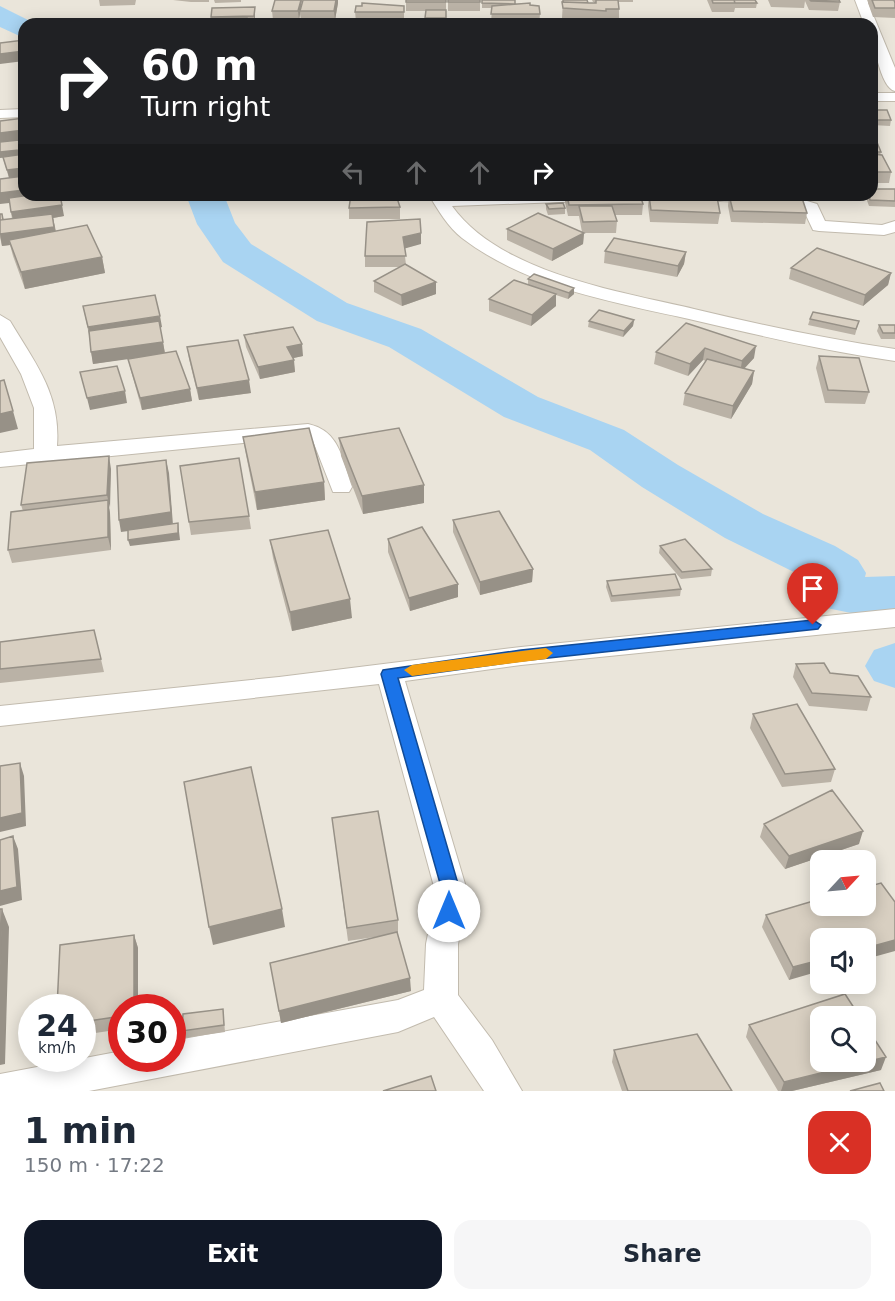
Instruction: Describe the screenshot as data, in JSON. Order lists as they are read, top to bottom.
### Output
{
  "north": "top right",
  "page": {
    "turn": ["60 m", "Turn right"],
    "speed": "24 km/h",
    "limit": "30",
    "heading": ["1 min", "150 m · 17:22"],
    "buttons": ["Exit", "Share"]
  }
}
